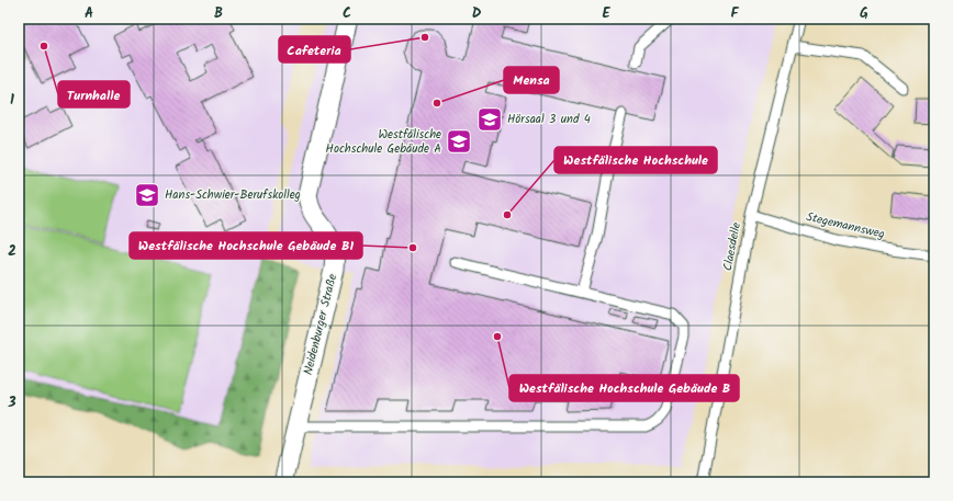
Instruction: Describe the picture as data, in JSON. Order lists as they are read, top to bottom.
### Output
{
  "streets": {
    "street": ["Neidenburger Straße"],
    "lane": ["Stegemannsweg", "Claesdelle"]
  },
  "crossings": [
    ["Stegemannsweg", "Claesdelle"]
  ],
  "places": {
    "other": [
      "Cafeteria",
      "Turnhalle",
      "Mensa",
      "Westfälische Hochschule",
      "Westfälische Hochschule Gebäude B1",
      "Westfälische Hochschule Gebäude B"
    ],
    "school or university": ["Hörsaal 3 und 4", "Westfälische Hochschule Gebäude A", "Hans-Schwier-Berufskolleg"]
  },
  "grid": {
    "columns": [
      "A",
      "B",
      "C",
      "D",
      "E",
      "F",
      "G"
    ],
    "rows": ["1", "2", "3"]
  }
}
